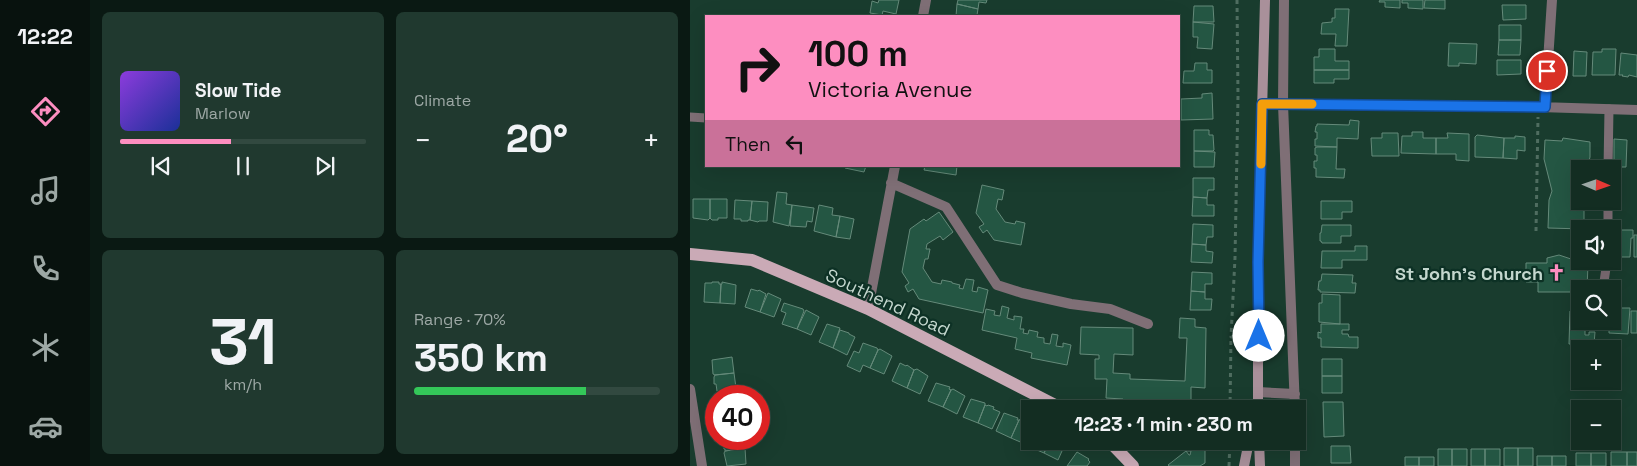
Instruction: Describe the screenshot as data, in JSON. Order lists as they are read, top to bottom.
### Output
{
  "streets": {
    "main road": ["Southend Road"]
  },
  "places": {
    "church": ["St John's Church"]
  },
  "north": "right",
  "page": {
    "tabs": "12:22",
    "tile": [
      "Climate",
      ["31", "km/h"],
      ["Range · 70%", "350 km"]
    ],
    "turn": ["100 m", "Victoria Avenue"],
    "song": ["Slow Tide", "Marlow"],
    "heat": ["−", "20°", "+"],
    "then": "Then",
    "map_buttons": ["+", "−"],
    "limit": "40",
    "trip": "12:23 · 1 min · 230 m"
  }
}
